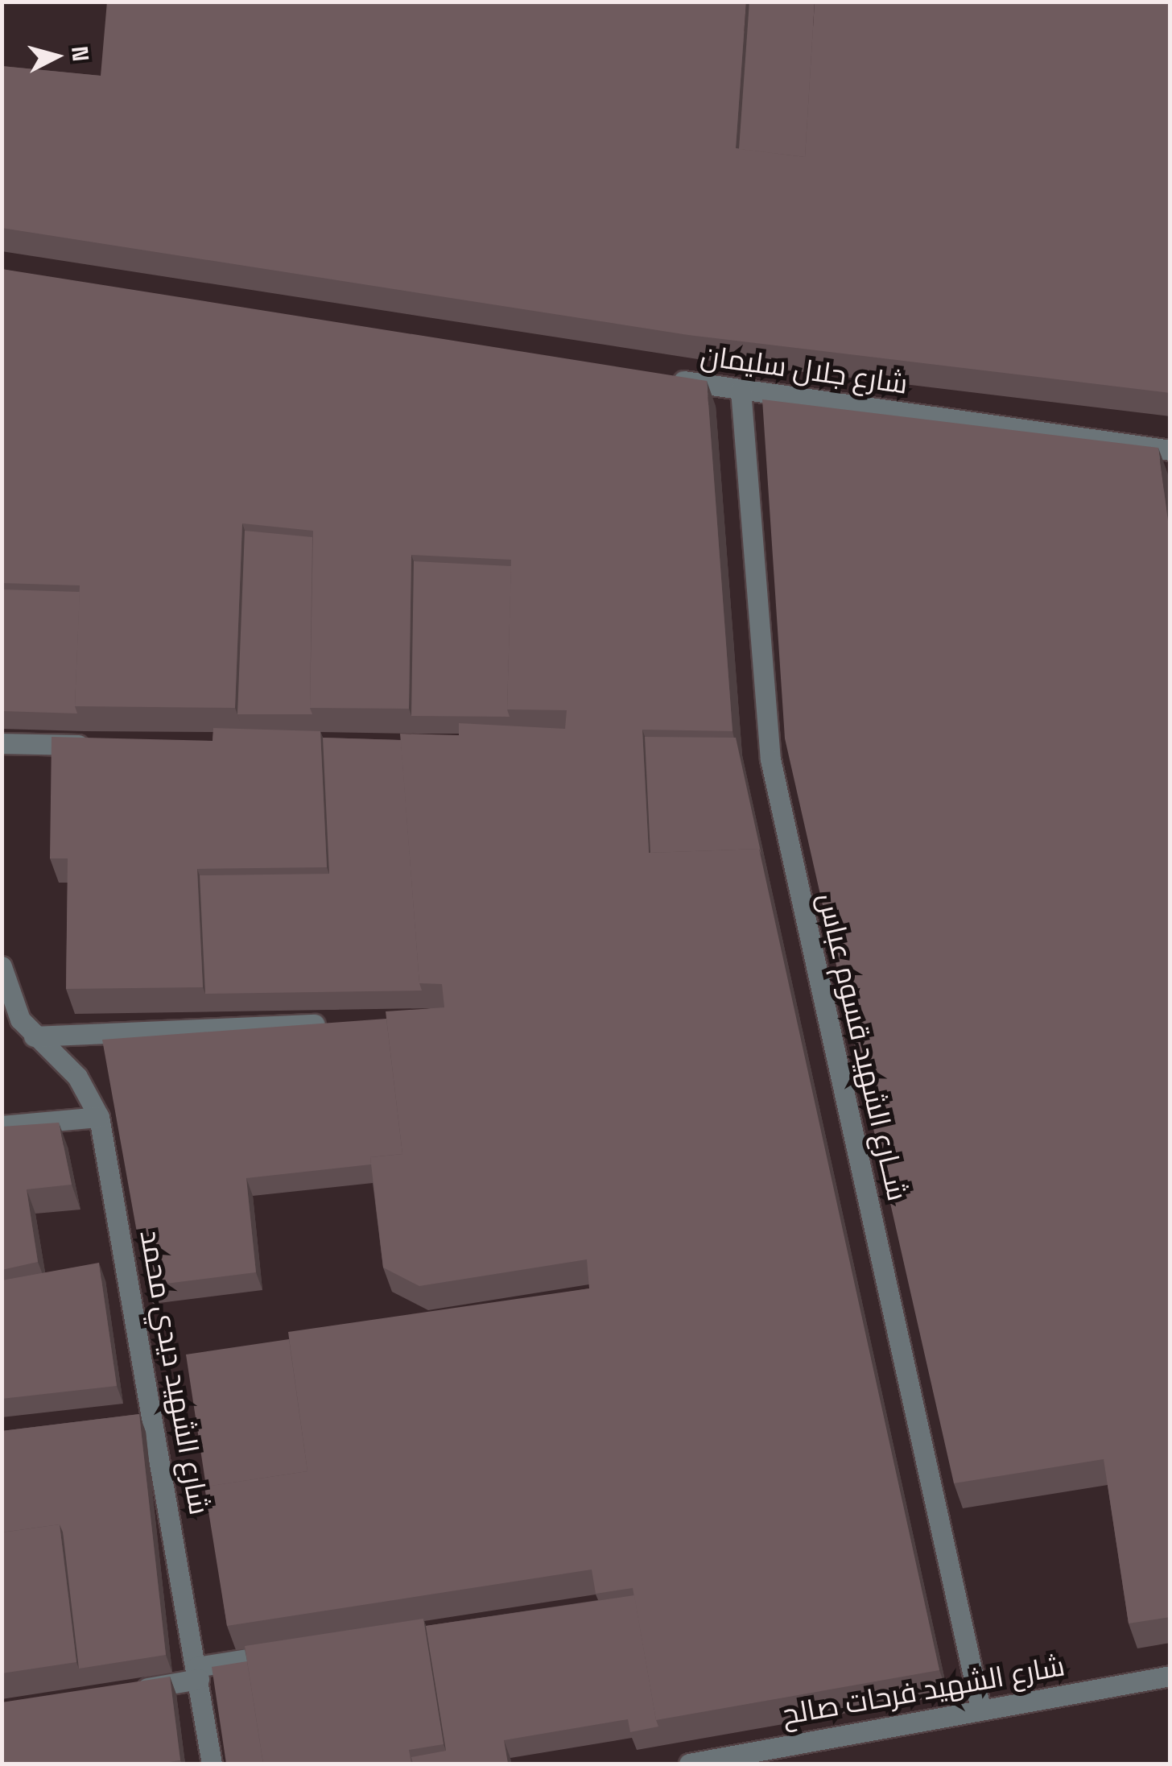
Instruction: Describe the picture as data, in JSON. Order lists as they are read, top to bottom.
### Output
{
  "streets": {
    "street": [
      "شارع جلال سليمان",
      "شــارع الشهيد قسوم عباس",
      "شارع الشهيد ديدي محمد",
      "شارع الشهيد فرحات صالح"
    ]
  },
  "crossings": [
    ["شارع جلال سليمان", "شــارع الشهيد قسوم عباس"],
    ["شــارع الشهيد قسوم عباس", "شارع الشهيد فرحات صالح"]
  ],
  "north": "right"
}
